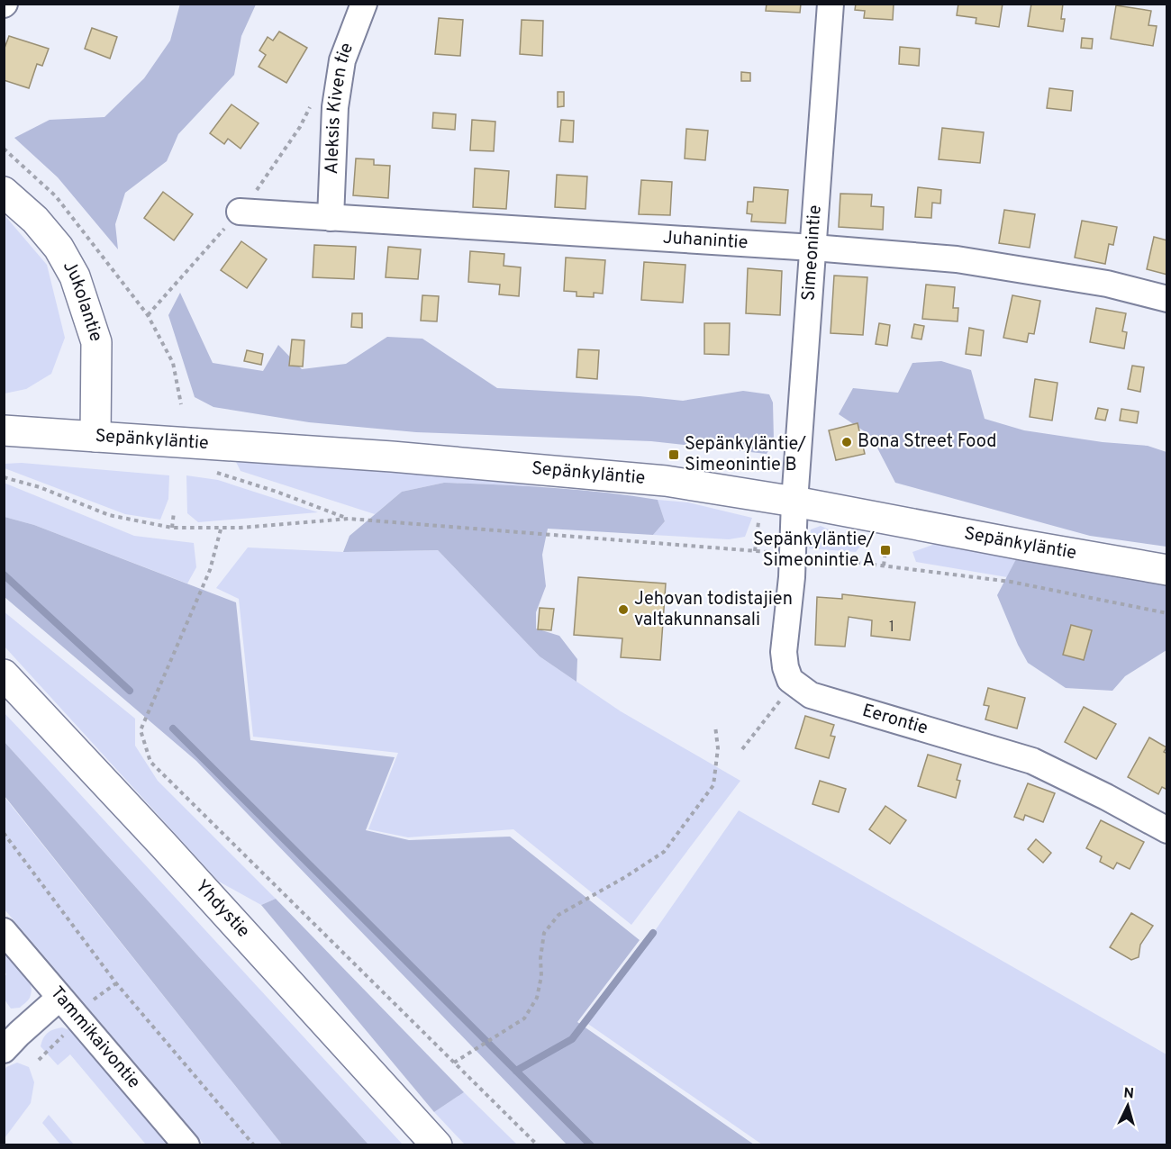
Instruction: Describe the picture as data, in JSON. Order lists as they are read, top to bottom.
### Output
{
  "streets": {
    "main road": ["Jukolantie", "Sepänkyläntie", "Yhdystie"],
    "street": [
      "Aleksis Kiven tie",
      "Juhanintie",
      "Simeonintie",
      "Eerontie",
      "Tammikaivontie"
    ]
  },
  "crossings": [
    ["Aleksis Kiven tie", "Juhanintie"],
    ["Juhanintie", "Simeonintie"],
    ["Simeonintie", "Sepänkyläntie"],
    ["Jukolantie", "Sepänkyläntie"]
  ],
  "places": {
    "other": ["Bona Street Food", "Jehovan todistajien valtakunnansali"],
    "transit": ["Sepänkyläntie/ Simeonintie B", "Sepänkyläntie/ Simeonintie A"]
  },
  "house_numbers": ["1"],
  "north": "top"
}
